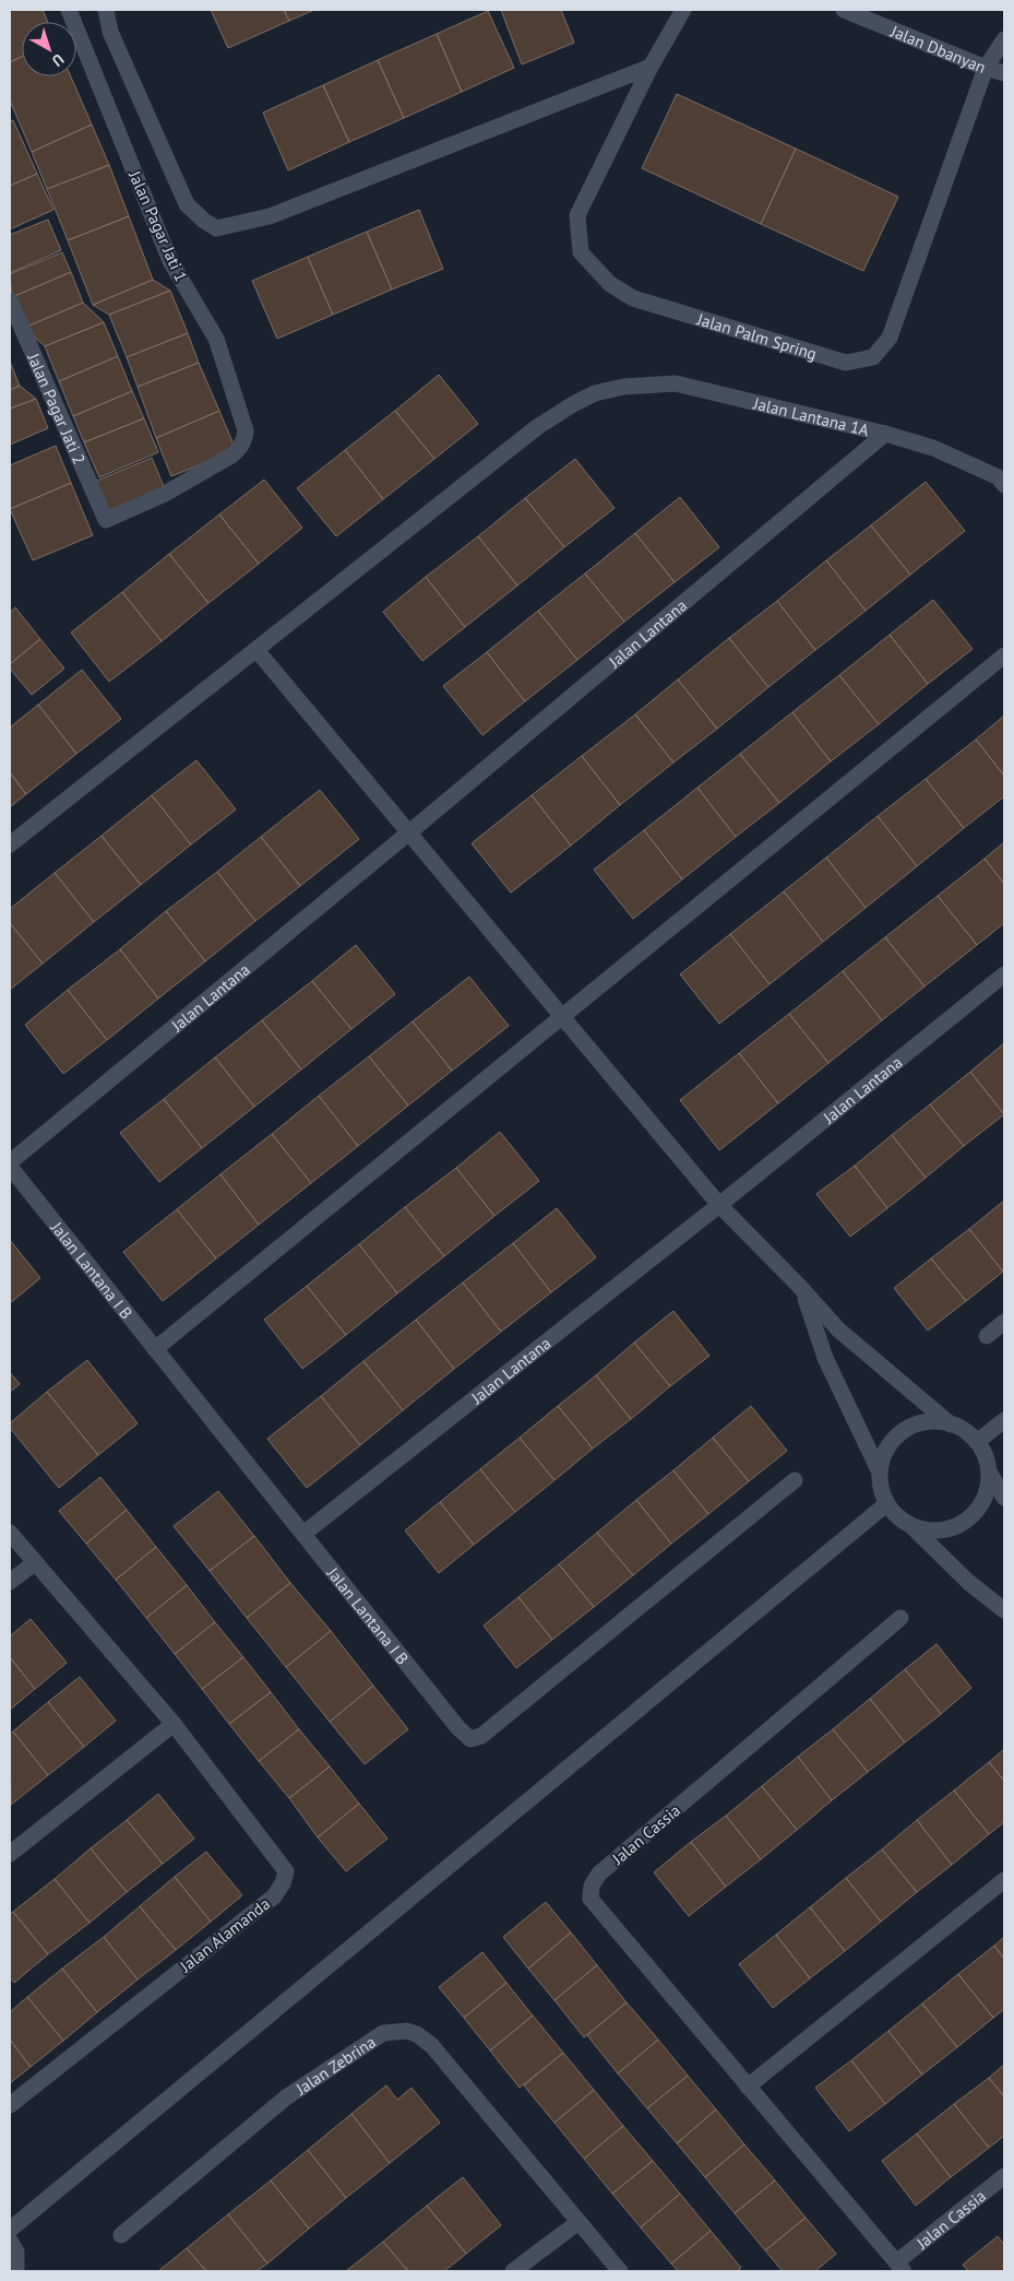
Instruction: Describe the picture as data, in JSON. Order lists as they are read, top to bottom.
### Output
{
  "streets": {
    "street": [
      "Jalan Dbanyan",
      "Jalan Pagar Jati 1",
      "Jalan Palm Spring",
      "Jalan Pagar Jati 2",
      "Jalan Lantana 1A",
      "Jalan Lantana",
      "Jalan Lantana I B",
      "Jalan Cassia",
      "Jalan Alamanda",
      "Jalan Zebrina"
    ]
  },
  "crossings": [
    ["Jalan Dbanyan", "Jalan Palm Spring"],
    ["Jalan Pagar Jati 1", "Jalan Pagar Jati 2"],
    ["Jalan Lantana 1A", "Jalan Lantana"],
    ["Jalan Lantana", "Jalan Lantana I B"]
  ],
  "north": "bottom right"
}
